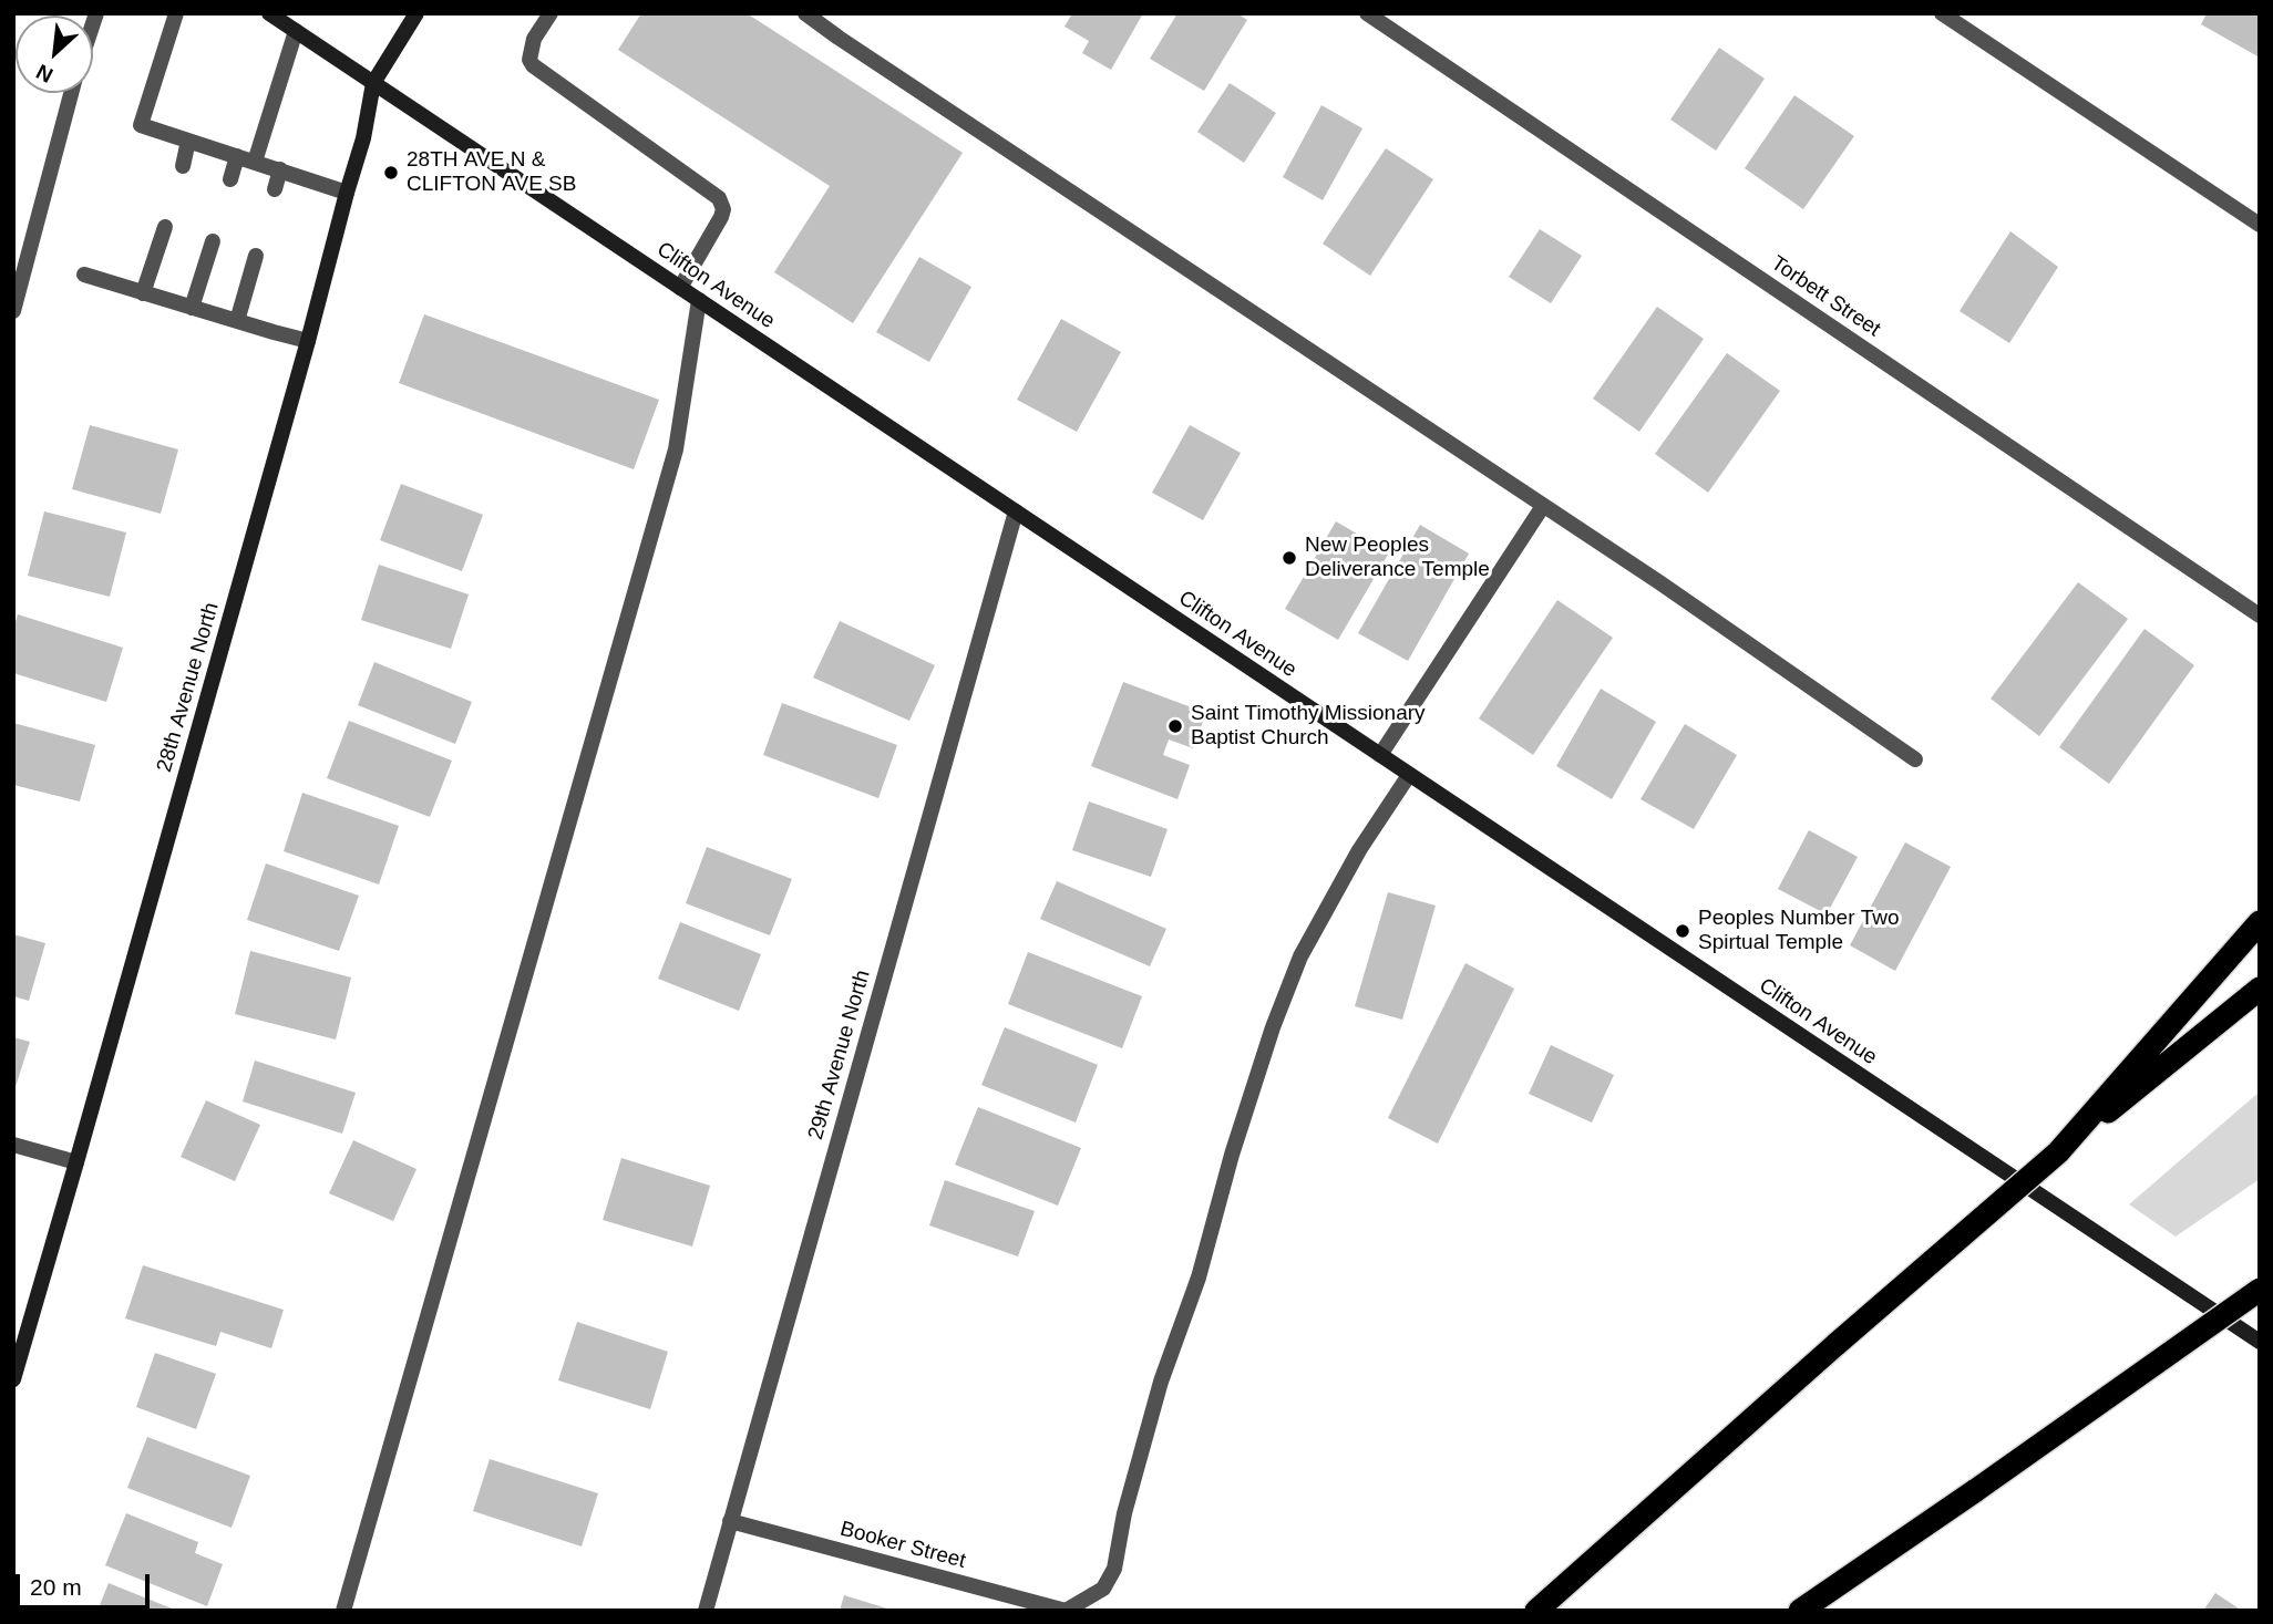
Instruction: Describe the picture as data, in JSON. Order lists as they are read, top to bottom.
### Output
{
  "streets": {
    "street": [
      "Clifton Avenue",
      "Torbett Street",
      "28th Avenue North",
      "29th Avenue North",
      "Booker Street"
    ]
  },
  "crossings": [
    ["Clifton Avenue", "28th Avenue North"],
    ["Clifton Avenue", "29th Avenue North"],
    ["29th Avenue North", "Booker Street"]
  ],
  "places": [
    "28TH AVE N & CLIFTON AVE SB",
    "New Peoples Deliverance Temple",
    "Saint Timothy Missionary Baptist Church",
    "Peoples Number Two Spirtual Temple"
  ],
  "scale_bar": "20 m",
  "north": "bottom left"
}
